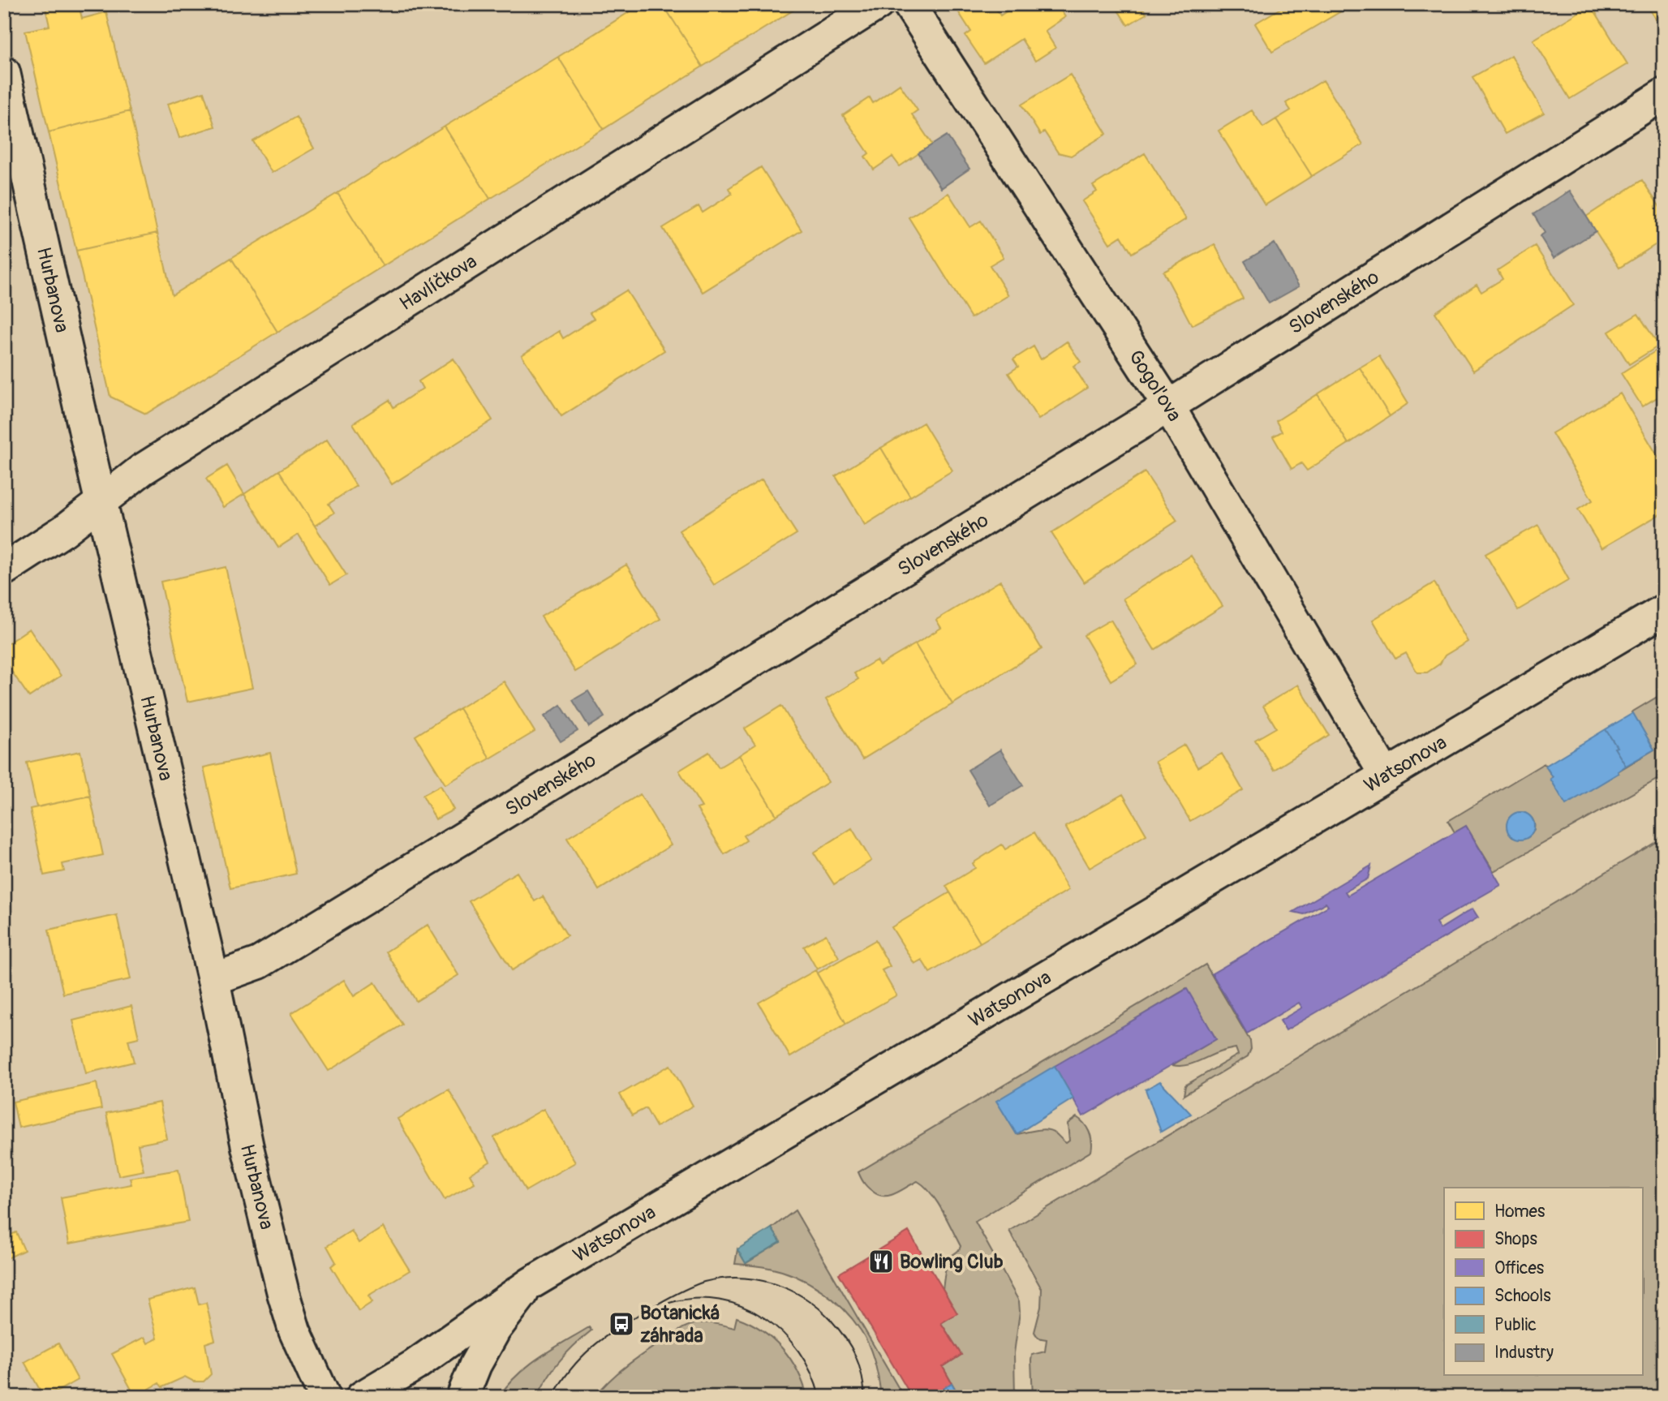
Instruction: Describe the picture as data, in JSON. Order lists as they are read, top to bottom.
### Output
{
  "streets": {
    "street": [
      "Havlíčkova",
      "Hurbanova",
      "Slovenského",
      "Gogoľova",
      "Watsonova"
    ]
  },
  "crossings": [
    ["Havlíčkova", "Hurbanova"],
    ["Hurbanova", "Slovenského"],
    ["Slovenského", "Gogoľova"],
    ["Gogoľova", "Watsonova"]
  ],
  "places": {
    "restaurant": ["Bowling Club"],
    "bus stop": ["Botanická záhrada"]
  },
  "legend": [
    "Homes",
    "Shops",
    "Offices",
    "Schools",
    "Public",
    "Industry"
  ]
}
